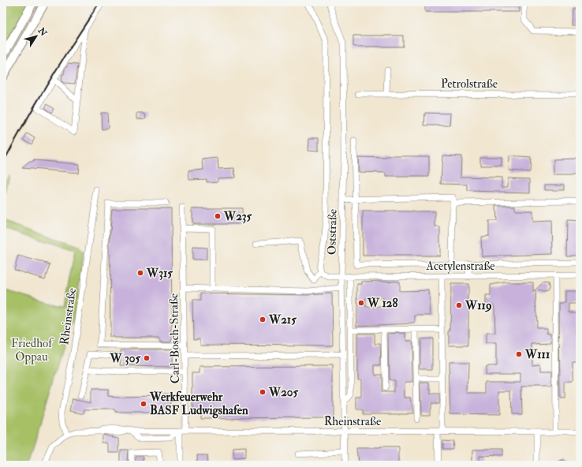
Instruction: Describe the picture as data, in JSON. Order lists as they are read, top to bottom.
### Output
{
  "streets": {
    "street": [
      "Petrolstraße",
      "Oststraße",
      "Acetylenstraße",
      "Rheinstraße",
      "Carl-Bosch-Straße"
    ]
  },
  "crossings": [
    ["Oststraße", "Acetylenstraße"],
    ["Oststraße", "Rheinstraße"],
    ["Rheinstraße", "Carl-Bosch-Straße"]
  ],
  "parks": ["Friedhof Oppau"],
  "places": [
    "W235",
    "W315",
    "W 128",
    "W119",
    "W215",
    "W111",
    "W 305",
    "W205",
    "Werkfeuerwehr BASF Ludwigshafen"
  ],
  "north": "top right"
}
